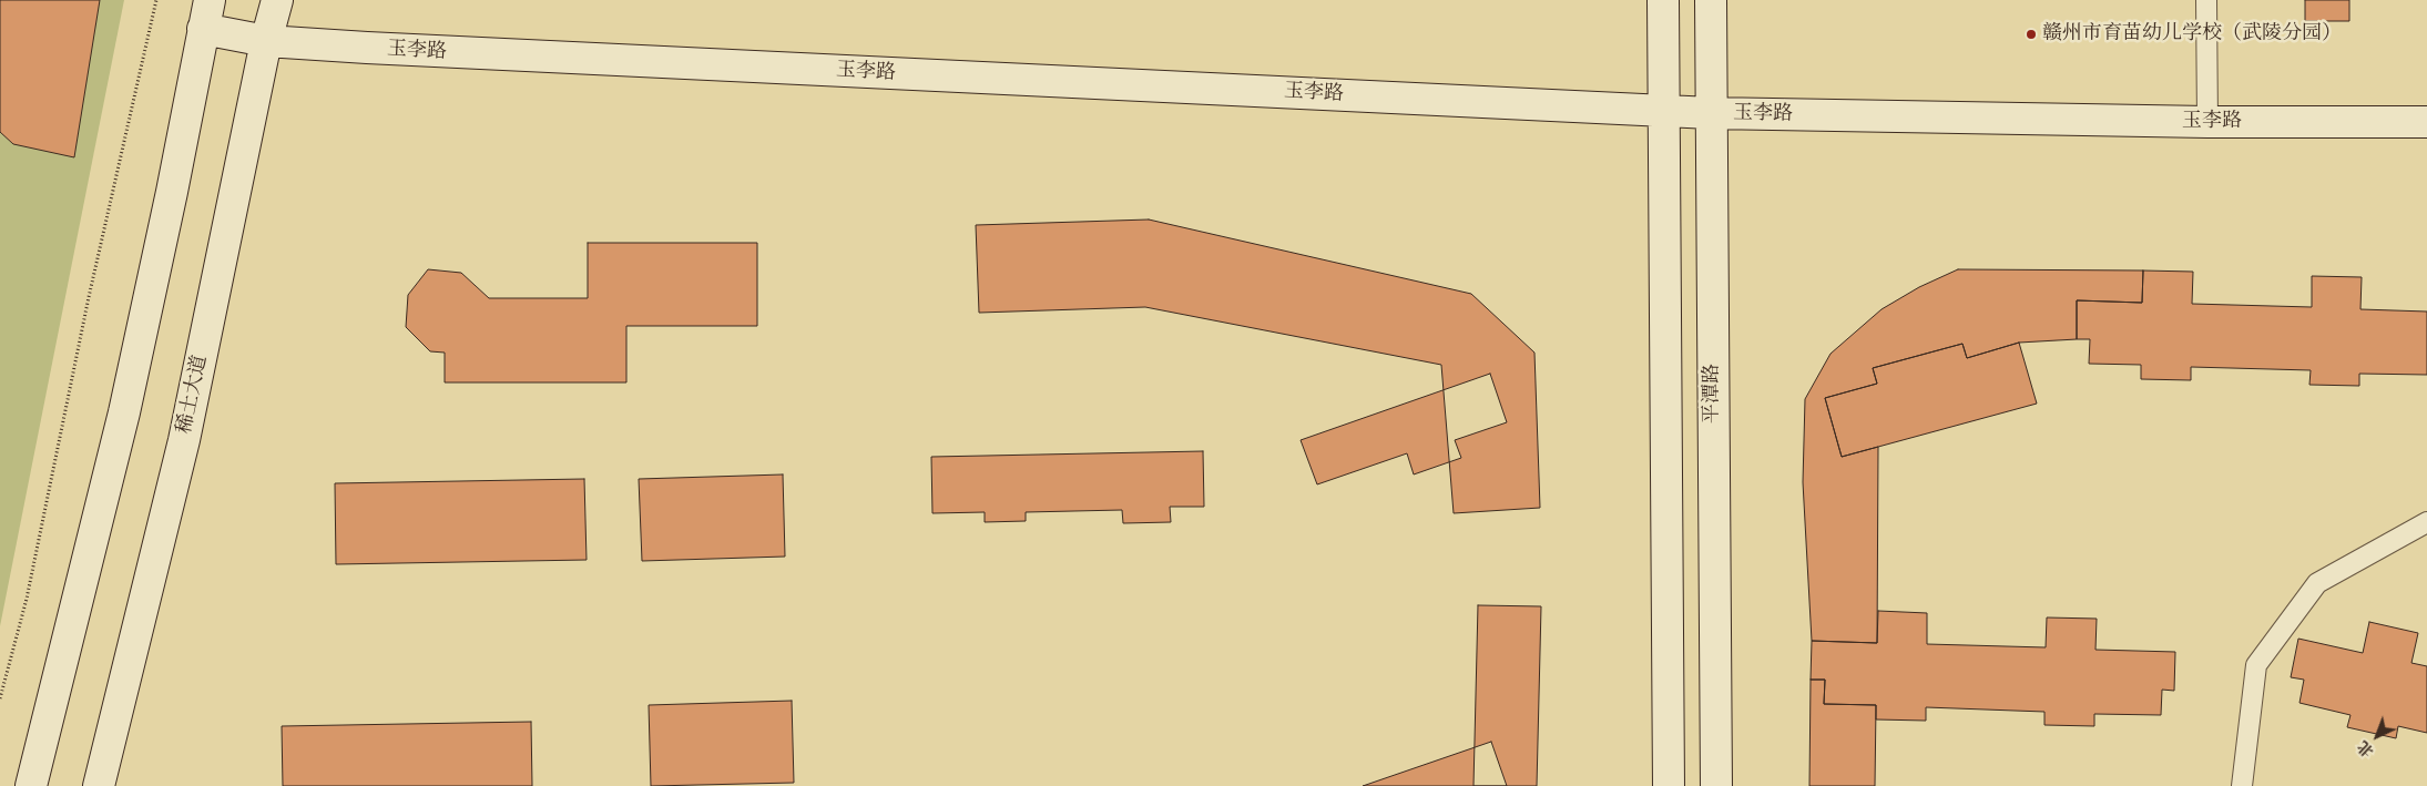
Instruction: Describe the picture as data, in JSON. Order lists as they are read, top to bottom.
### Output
{
  "streets": {
    "street": ["玉李路", "平潭路", "稀土大道"]
  },
  "crossings": [
    ["玉李路", "平潭路"],
    ["玉李路", "稀土大道"]
  ],
  "places": ["赣州市育苗幼儿学校（武陵分园）"],
  "north": "bottom left"
}
